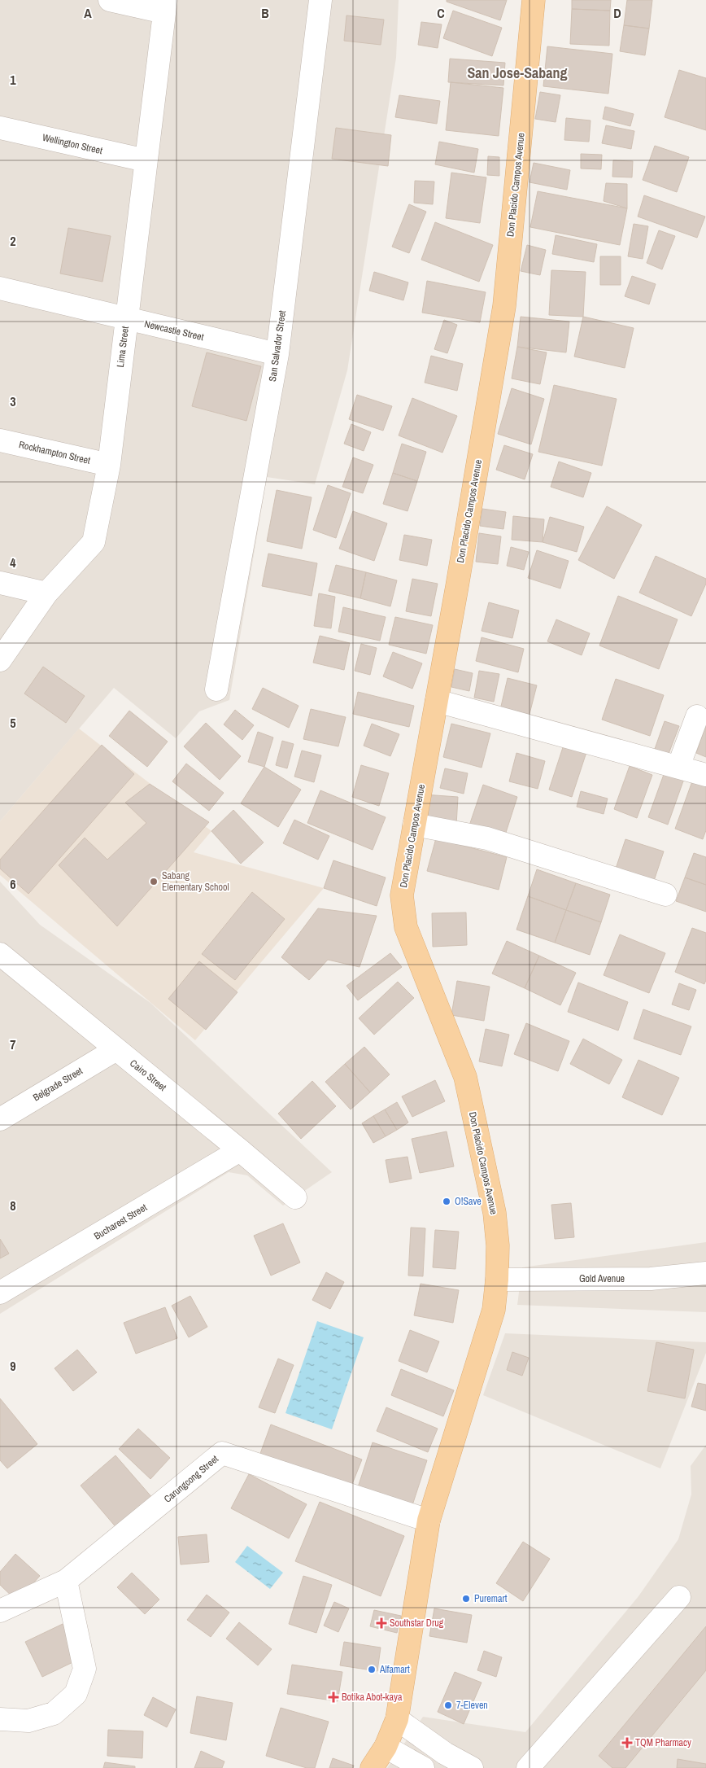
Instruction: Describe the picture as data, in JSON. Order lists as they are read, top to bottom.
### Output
{
  "streets": {
    "main road": ["Don Placido Campos Avenue"],
    "street": [
      "Wellington Street",
      "Newcastle Street",
      "San Salvador Street",
      "Lima Street",
      "Rockhampton Street",
      "Cairo Street",
      "Belgrade Street",
      "Bucharest Street",
      "Gold Avenue",
      "Carungcong Street"
    ]
  },
  "crossings": [
    ["Wellington Street", "Lima Street"],
    ["Don Placido Campos Avenue", "Gold Avenue"],
    ["Don Placido Campos Avenue", "Carungcong Street"],
    ["Newcastle Street", "San Salvador Street"],
    ["Newcastle Street", "Lima Street"],
    ["Lima Street", "Rockhampton Street"],
    ["Cairo Street", "Belgrade Street"],
    ["Cairo Street", "Bucharest Street"]
  ],
  "districts": ["San Jose-Sabang"],
  "places": {
    "other": [
      "Sabang Elementary School",
      "O!Save",
      "Puremart",
      "Alfamart",
      "7-Eleven"
    ],
    "health": ["Southstar Drug", "Botika Abot-kaya", "TQM Pharmacy"]
  },
  "grid": {
    "columns": [
      "A",
      "B",
      "C",
      "D"
    ],
    "rows": [
      "1",
      "2",
      "3",
      "4",
      "5",
      "6",
      "7",
      "8",
      "9"
    ]
  }
}
